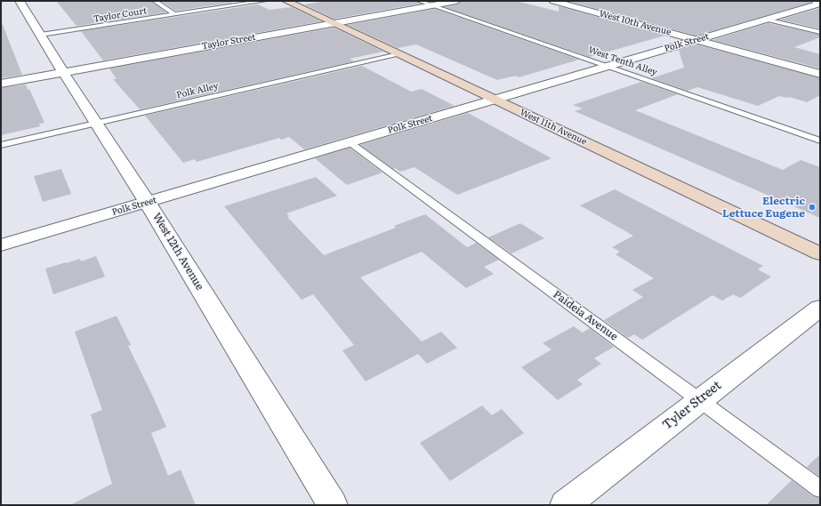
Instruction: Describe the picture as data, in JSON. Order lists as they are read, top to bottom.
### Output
{
  "streets": {
    "main road": ["West 11th Avenue"],
    "street": [
      "West 10th Avenue",
      "Taylor Street",
      "Polk Street",
      "West 12th Avenue",
      "Tyler Street"
    ],
    "lane": [
      "Taylor Court",
      "West Tenth Alley",
      "Polk Alley",
      "Paideia Avenue"
    ]
  },
  "crossings": [
    ["Taylor Court", "West 12th Avenue"],
    ["West 10th Avenue", "Polk Street"],
    ["Taylor Street", "West Tenth Alley"],
    ["Taylor Street", "West 11th Avenue"],
    ["Taylor Street", "West 12th Avenue"],
    ["Polk Street", "West Tenth Alley"],
    ["Polk Street", "West 11th Avenue"],
    ["Polk Street", "West 12th Avenue"],
    ["Polk Street", "Paideia Avenue"],
    ["Polk Alley", "West 11th Avenue"],
    ["Polk Alley", "West 12th Avenue"],
    ["Paideia Avenue", "Tyler Street"]
  ],
  "places": ["Electric Lettuce Eugene"]
}
